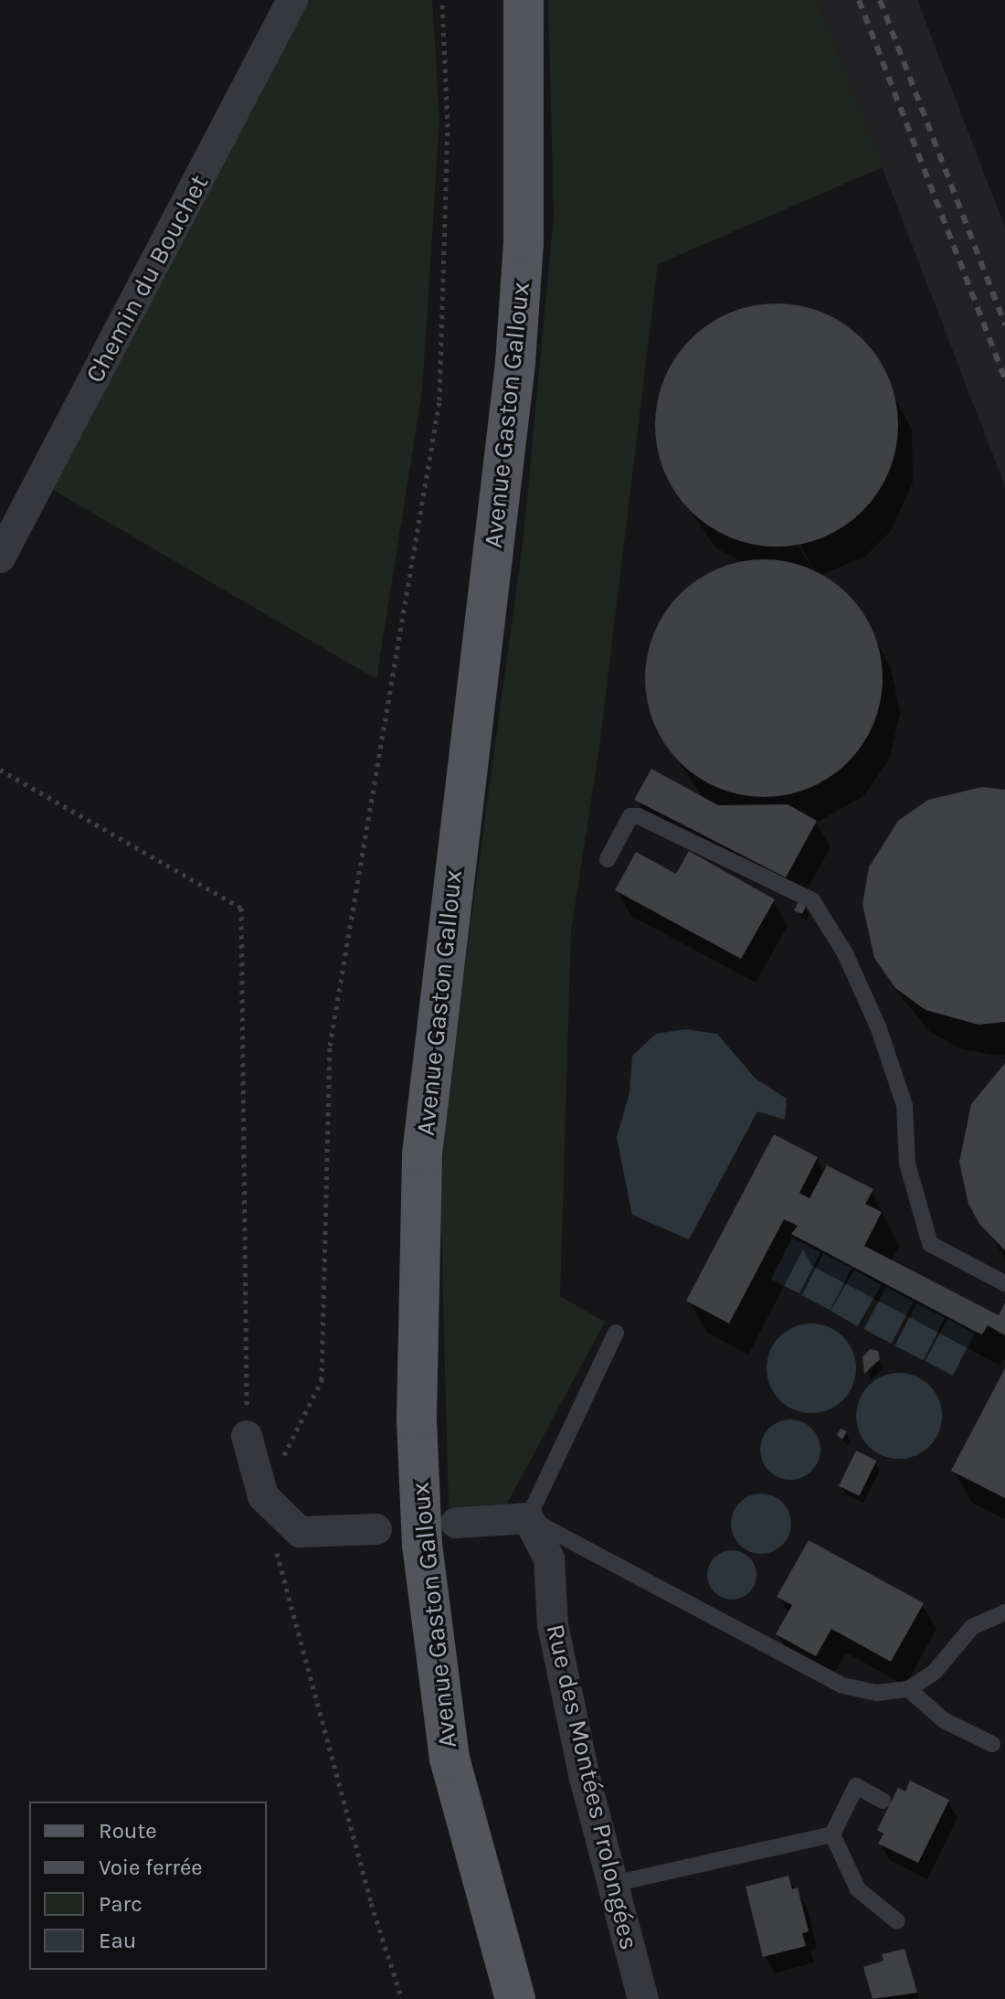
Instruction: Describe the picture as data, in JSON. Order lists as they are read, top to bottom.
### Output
{
  "streets": {
    "main road": ["Avenue Gaston Galloux"],
    "street": ["Chemin du Bouchet", "Rue des Montées Prolongées"]
  },
  "legend": [
    "Route",
    "Voie ferrée",
    "Parc",
    "Eau"
  ]
}
